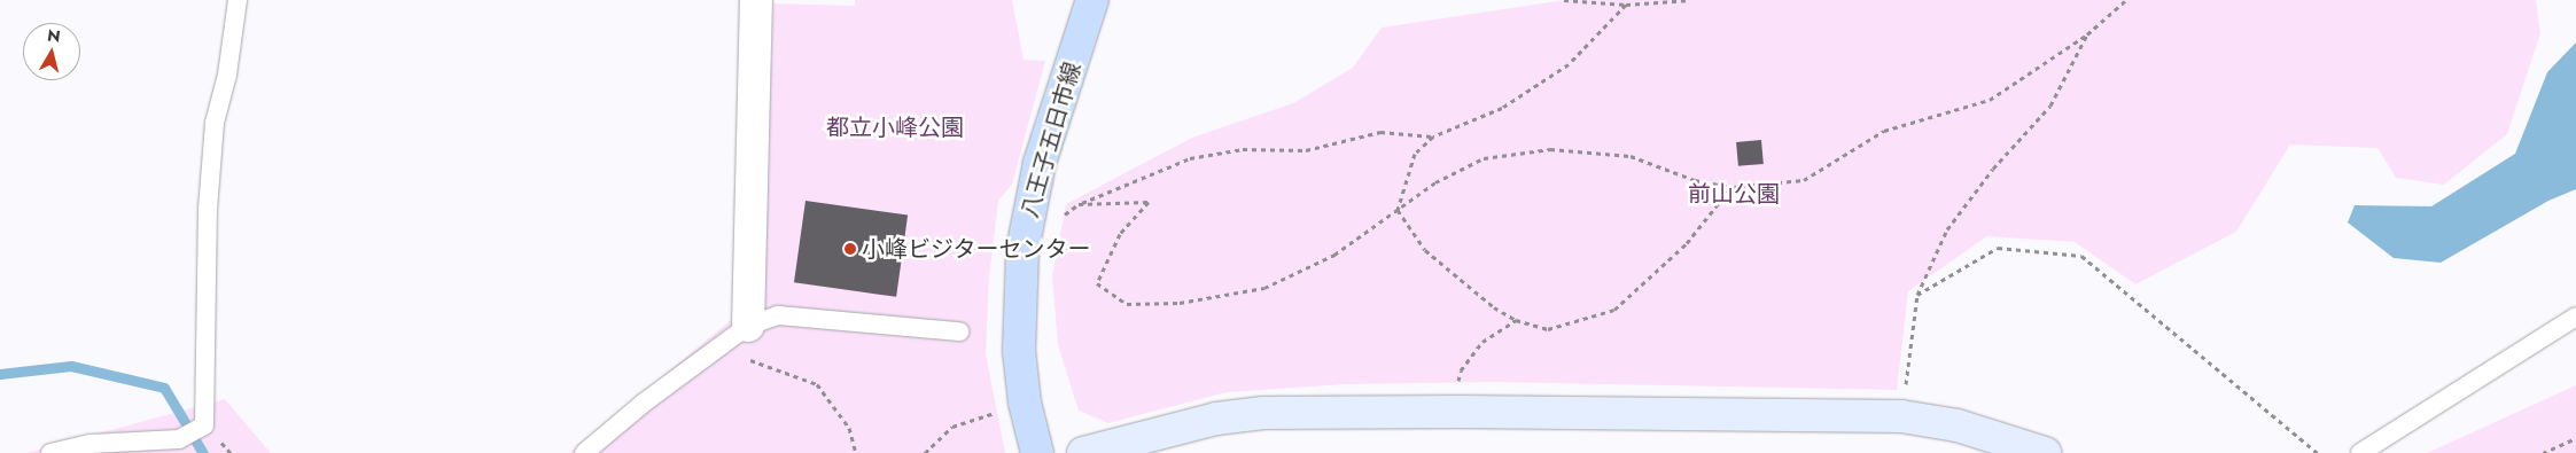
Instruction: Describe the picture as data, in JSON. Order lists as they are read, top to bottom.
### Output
{
  "streets": {
    "main road": ["八王子五日市線"]
  },
  "parks": ["都立小峰公園", "前山公園"],
  "places": ["小峰ビジターセンター"],
  "north": "top"
}
